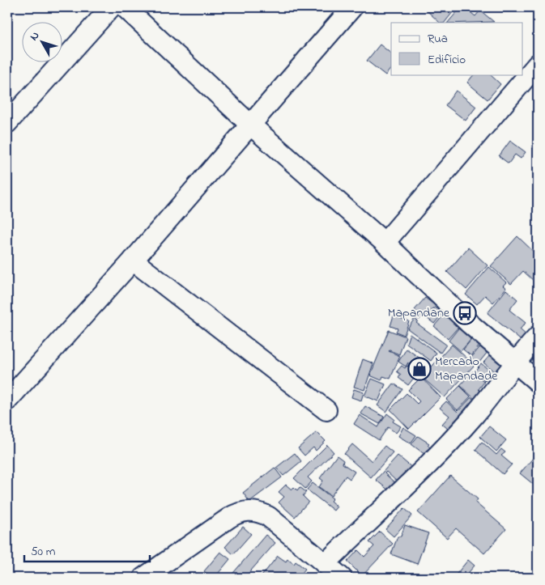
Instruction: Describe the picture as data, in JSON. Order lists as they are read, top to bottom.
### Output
{
  "places": {
    "bus stop": ["Mapandane"],
    "shop": ["Mercado Mapandade"]
  },
  "legend": ["Rua", "Edifício"],
  "scale_bar": "50 m",
  "north": "top left"
}
